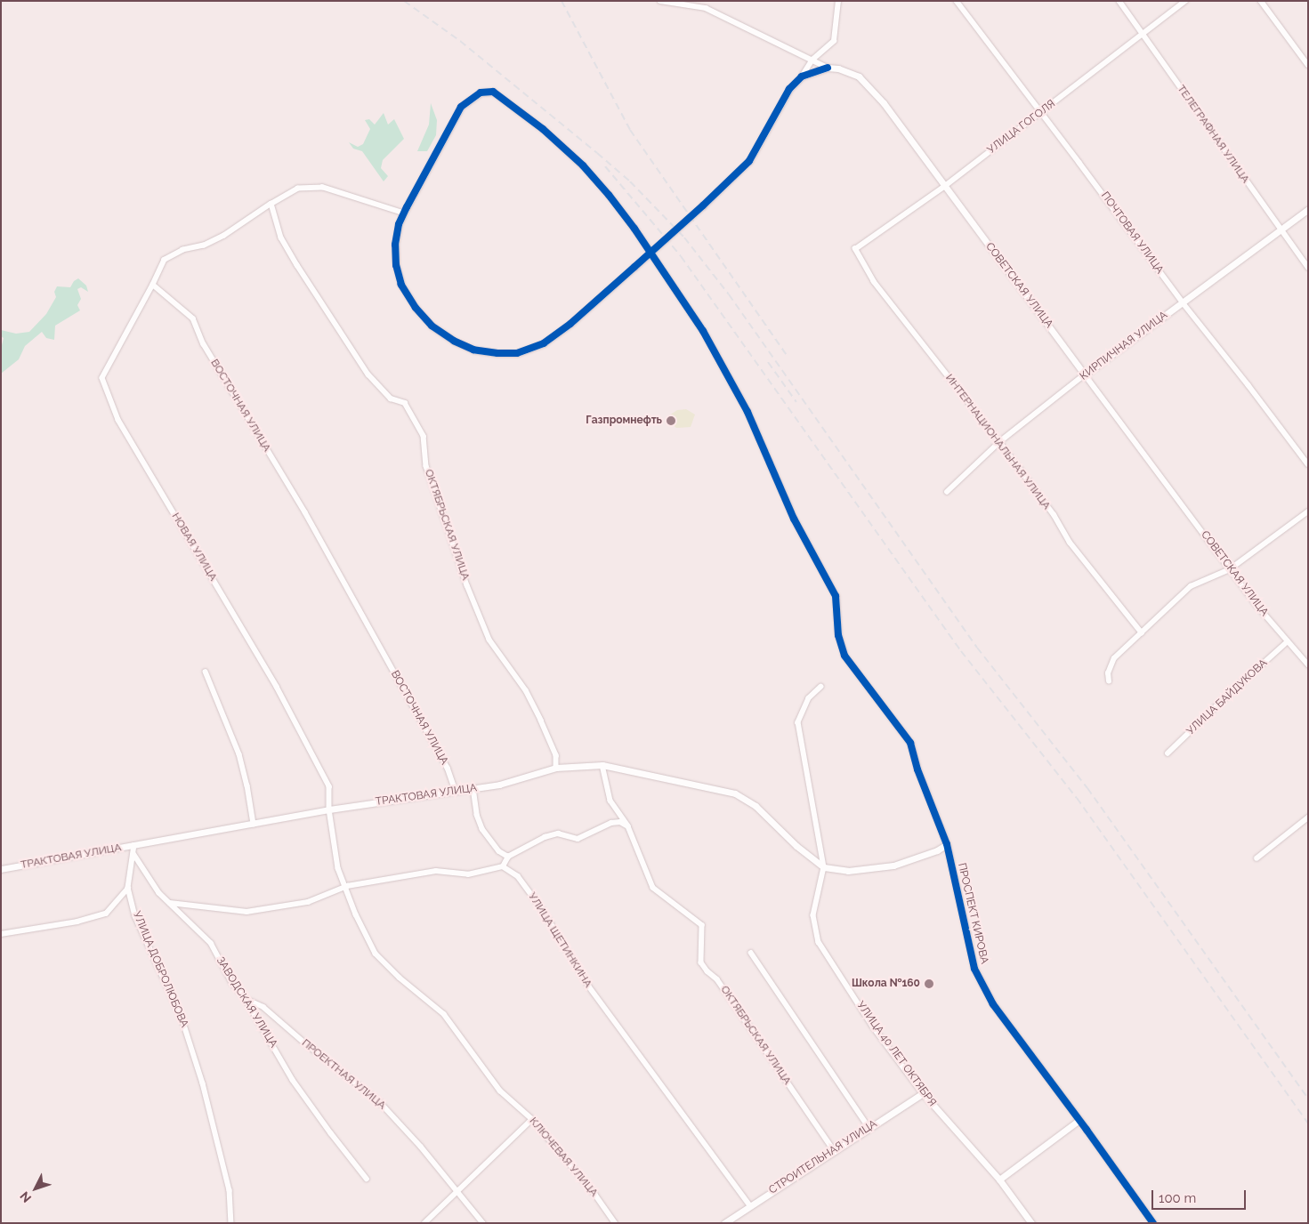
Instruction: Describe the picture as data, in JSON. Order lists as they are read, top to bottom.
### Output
{
  "streets": {
    "street": [
      "УЛИЦА ГОГОЛЯ",
      "ТЕЛЕГРАФНАЯ УЛИЦА",
      "ПОЧТОВАЯ УЛИЦА",
      "СОВЕТСКАЯ УЛИЦА",
      "КИРПИЧНАЯ УЛИЦА",
      "ВОСТОЧНАЯ УЛИЦА",
      "ИНТЕРНАЦИОНАЛЬНАЯ УЛИЦА",
      "ОКТЯБРЬСКАЯ УЛИЦА",
      "НОВАЯ УЛИЦА",
      "УЛИЦА БАЙДУКОВА",
      "ТРАКТОВАЯ УЛИЦА",
      "ПРОСПЕКТ КИРОВА",
      "УЛИЦА ЩЕТИНКИНА",
      "УЛИЦА ДОБРОЛЮБОВА",
      "ЗАВОДСКАЯ УЛИЦА",
      "УЛИЦА 40 ЛЕТ ОКТЯБРЯ",
      "ПРОЕКТНАЯ УЛИЦА",
      "КЛЮЧЕВАЯ УЛИЦА",
      "СТРОИТЕЛЬНАЯ УЛИЦА"
    ]
  },
  "crossings": [
    ["УЛИЦА ГОГОЛЯ", "ТЕЛЕГРАФНАЯ УЛИЦА"],
    ["УЛИЦА ГОГОЛЯ", "ПОЧТОВАЯ УЛИЦА"],
    ["УЛИЦА ГОГОЛЯ", "СОВЕТСКАЯ УЛИЦА"],
    ["УЛИЦА ГОГОЛЯ", "ИНТЕРНАЦИОНАЛЬНАЯ УЛИЦА"],
    ["ТЕЛЕГРАФНАЯ УЛИЦА", "КИРПИЧНАЯ УЛИЦА"],
    ["ПОЧТОВАЯ УЛИЦА", "КИРПИЧНАЯ УЛИЦА"],
    ["СОВЕТСКАЯ УЛИЦА", "КИРПИЧНАЯ УЛИЦА"],
    ["СОВЕТСКАЯ УЛИЦА", "УЛИЦА БАЙДУКОВА"],
    ["КИРПИЧНАЯ УЛИЦА", "ИНТЕРНАЦИОНАЛЬНАЯ УЛИЦА"],
    ["ВОСТОЧНАЯ УЛИЦА", "НОВАЯ УЛИЦА"],
    ["ВОСТОЧНАЯ УЛИЦА", "ТРАКТОВАЯ УЛИЦА"],
    ["ОКТЯБРЬСКАЯ УЛИЦА", "ТРАКТОВАЯ УЛИЦА"],
    ["ОКТЯБРЬСКАЯ УЛИЦА", "СТРОИТЕЛЬНАЯ УЛИЦА"],
    ["НОВАЯ УЛИЦА", "ТРАКТОВАЯ УЛИЦА"],
    ["НОВАЯ УЛИЦА", "КЛЮЧЕВАЯ УЛИЦА"],
    ["ТРАКТОВАЯ УЛИЦА", "УЛИЦА ДОБРОЛЮБОВА"],
    ["ТРАКТОВАЯ УЛИЦА", "УЛИЦА 40 ЛЕТ ОКТЯБРЯ"],
    ["ТРАКТОВАЯ УЛИЦА", "КЛЮЧЕВАЯ УЛИЦА"],
    ["УЛИЦА ЩЕТИНКИНА", "СТРОИТЕЛЬНАЯ УЛИЦА"],
    ["УЛИЦА ДОБРОЛЮБОВА", "ЗАВОДСКАЯ УЛИЦА"],
    ["ЗАВОДСКАЯ УЛИЦА", "ПРОЕКТНАЯ УЛИЦА"],
    ["УЛИЦА 40 ЛЕТ ОКТЯБРЯ", "СТРОИТЕЛЬНАЯ УЛИЦА"]
  ],
  "places": ["Газпромнефть", "Школа №160"],
  "scale_bar": "100 m",
  "north": "bottom left"
}
